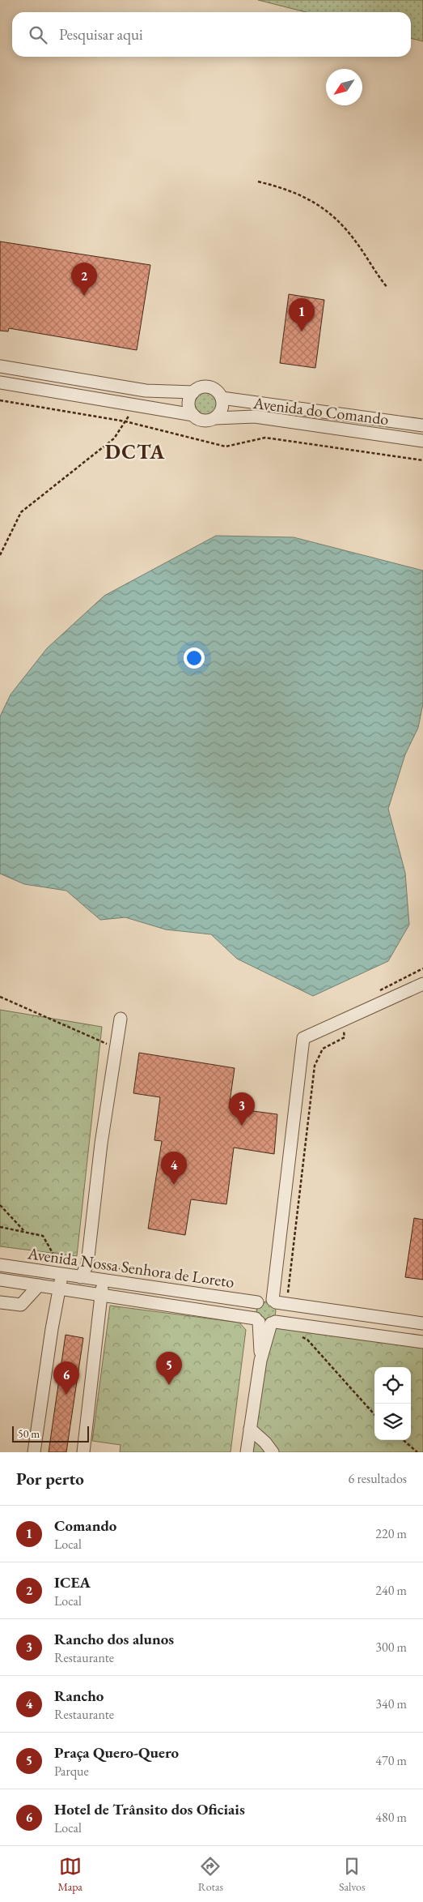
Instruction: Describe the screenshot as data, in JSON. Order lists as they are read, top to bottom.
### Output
{
  "streets": {
    "lane": ["Avenida do Comando", "Avenida Nossa Senhora de Loreto"]
  },
  "districts": ["DCTA"],
  "scale_bar": "50 m",
  "north": "bottom left",
  "page": {
    "search": "Pesquisar aqui",
    "pins": [
      "2",
      "1",
      "3",
      "4",
      "5",
      "6"
    ],
    "scale": "50 m",
    "heading": ["Por perto", "6 resultados"],
    "list": [
      {
        "mark": "1",
        "name": "Comando",
        "note": "Local",
        "value": "220 m"
      },
      {
        "mark": "2",
        "name": "ICEA",
        "note": "Local",
        "value": "240 m"
      },
      {
        "mark": "3",
        "name": "Rancho dos alunos",
        "note": "Restaurante",
        "value": "300 m"
      },
      {
        "mark": "4",
        "name": "Rancho",
        "note": "Restaurante",
        "value": "340 m"
      },
      {
        "mark": "5",
        "name": "Praça Quero-Quero",
        "note": "Parque",
        "value": "470 m"
      },
      {
        "mark": "6",
        "name": "Hotel de Trânsito dos Oficiais",
        "note": "Local",
        "value": "480 m"
      }
    ],
    "nav": ["Mapa", "Rotas", "Salvos"]
  }
}
